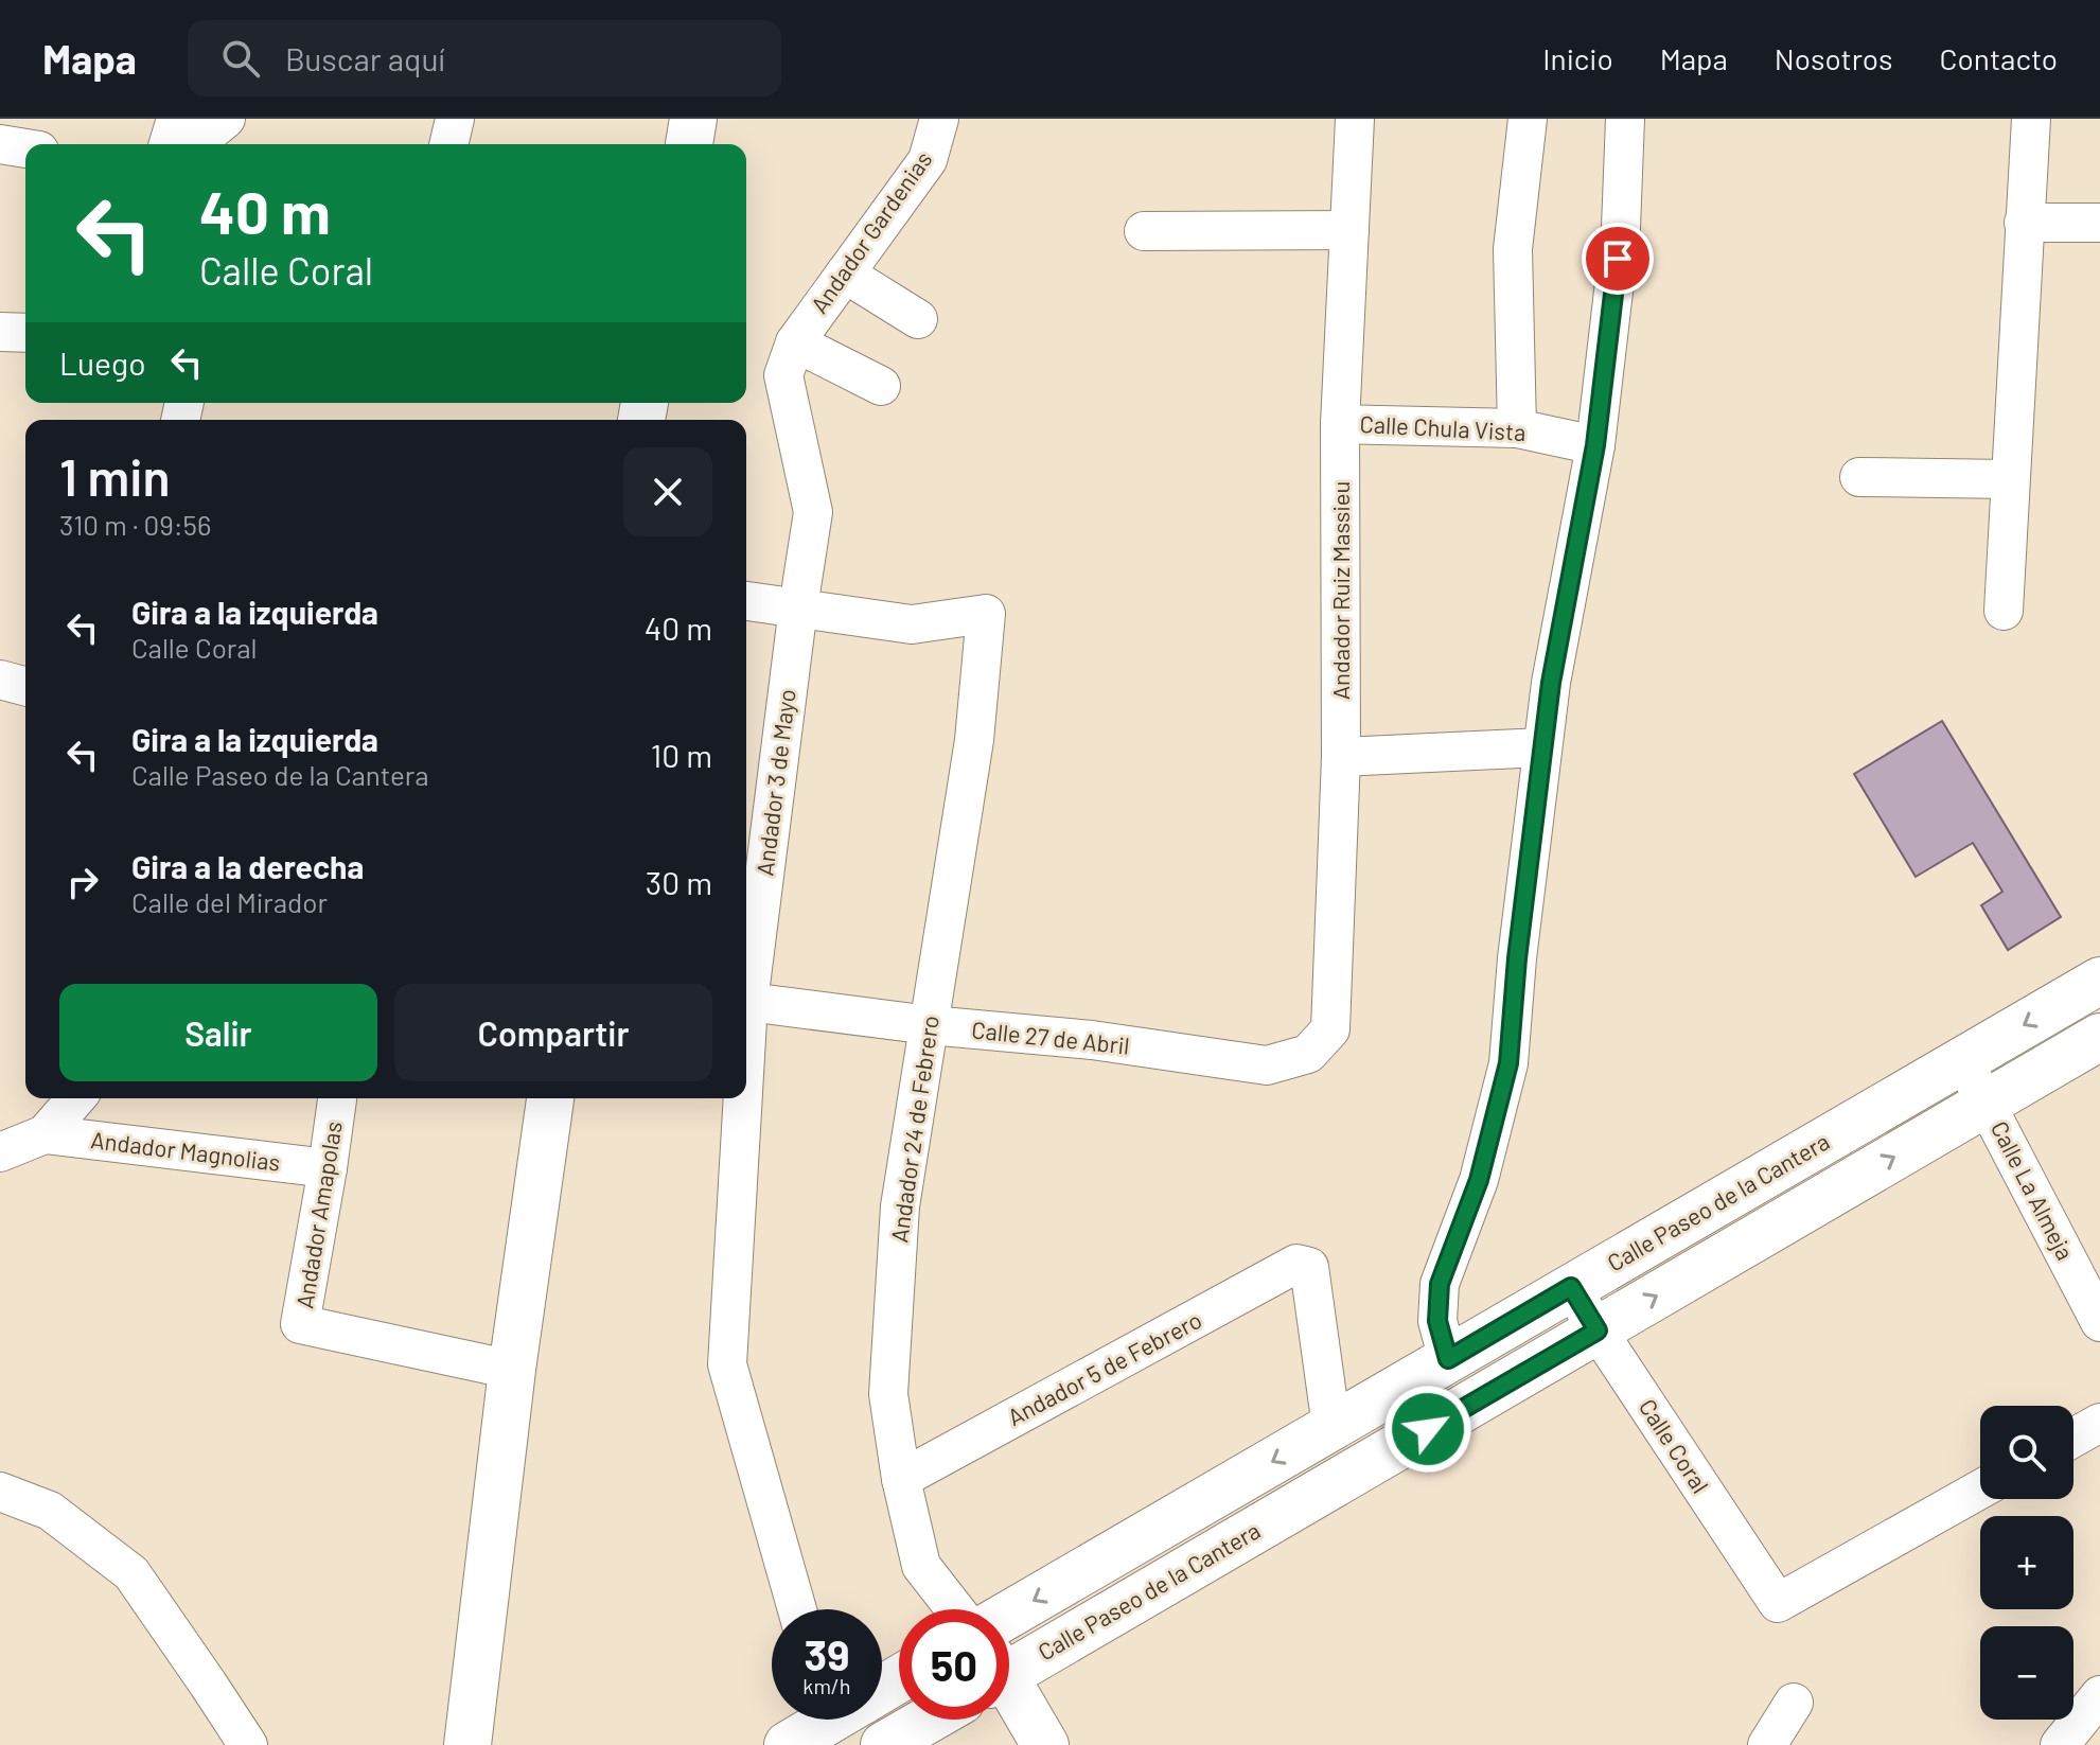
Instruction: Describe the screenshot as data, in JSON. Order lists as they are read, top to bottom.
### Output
{
  "streets": {
    "main road": ["Calle Paseo de la Cantera"],
    "street": [
      "Andador Gardenias",
      "Calle Chula Vista",
      "Andador Ruiz Massieu",
      "Andador 3 de Mayo",
      "Calle 27 de Abril",
      "Andador 24 de Febrero",
      "Andador Magnolias",
      "Calle La Almeja",
      "Andador Amapolas",
      "Andador 5 de Febrero",
      "Calle Coral"
    ]
  },
  "crossings": [
    ["Andador Gardenias", "Andador 3 de Mayo"],
    ["Calle Chula Vista", "Andador Ruiz Massieu"],
    ["Andador Ruiz Massieu", "Calle 27 de Abril"],
    ["Andador 3 de Mayo", "Andador 24 de Febrero"],
    ["Calle 27 de Abril", "Andador 24 de Febrero"],
    ["Andador 24 de Febrero", "Andador 5 de Febrero"],
    ["Andador Magnolias", "Andador Amapolas"],
    ["Calle La Almeja", "Calle Paseo de la Cantera"],
    ["Calle Paseo de la Cantera", "Andador 5 de Febrero"],
    ["Calle Paseo de la Cantera", "Calle Coral"]
  ],
  "page": {
    "header": "Mapa",
    "search": "Buscar aquí",
    "nav": [
      "Inicio",
      "Mapa",
      "Nosotros",
      "Contacto"
    ],
    "turn": ["40 m", "Calle Coral"],
    "then": "Luego",
    "heading": ["1 min", "310 m · 09:56"],
    "list": [
      {
        "name": "Gira a la izquierda",
        "note": "Calle Coral",
        "value": "40 m"
      },
      {
        "name": "Gira a la izquierda",
        "note": "Calle Paseo de la Cantera",
        "value": "10 m"
      },
      {
        "name": "Gira a la derecha",
        "note": "Calle del Mirador",
        "value": "30 m"
      }
    ],
    "buttons": ["Salir", "Compartir"],
    "map_buttons": ["+", "−"],
    "speed": "39 km/h",
    "limit": "50"
  }
}
